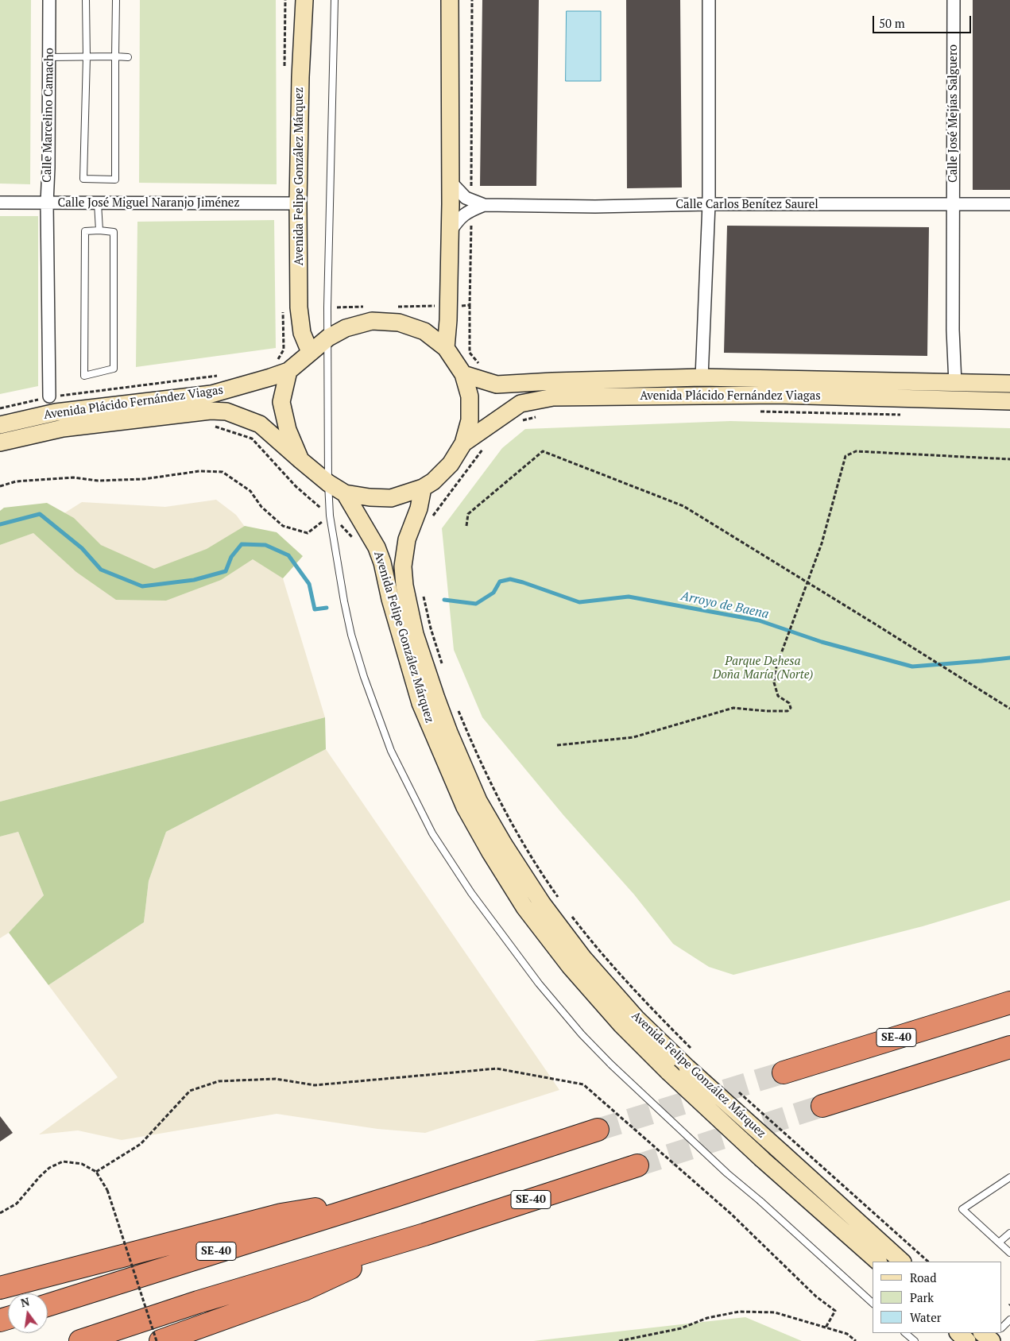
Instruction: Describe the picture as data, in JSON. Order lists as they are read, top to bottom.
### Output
{
  "streets": {
    "highway": ["SE-40"],
    "main road": ["Avenida Felipe González Márquez", "Avenida Plácido Fernández Viagas"],
    "street": [
      "Calle José Mejías Salguero",
      "Calle Marcelino Camacho",
      "Calle José Miguel Naranjo Jiménez",
      "Calle Carlos Benítez Saurel"
    ]
  },
  "crossings": [
    ["Calle José Mejías Salguero", "Calle Carlos Benítez Saurel"],
    ["Calle José Mejías Salguero", "Avenida Plácido Fernández Viagas"],
    ["Calle Marcelino Camacho", "Calle José Miguel Naranjo Jiménez"],
    ["Avenida Felipe González Márquez", "Calle José Miguel Naranjo Jiménez"],
    ["Avenida Felipe González Márquez", "Avenida Plácido Fernández Viagas"]
  ],
  "water": ["Arroyo de Baena"],
  "parks": ["Parque Dehesa Doña María (Norte)"],
  "legend": ["Road", "Park", "Water"],
  "scale_bar": "50 m",
  "north": "top"
}
